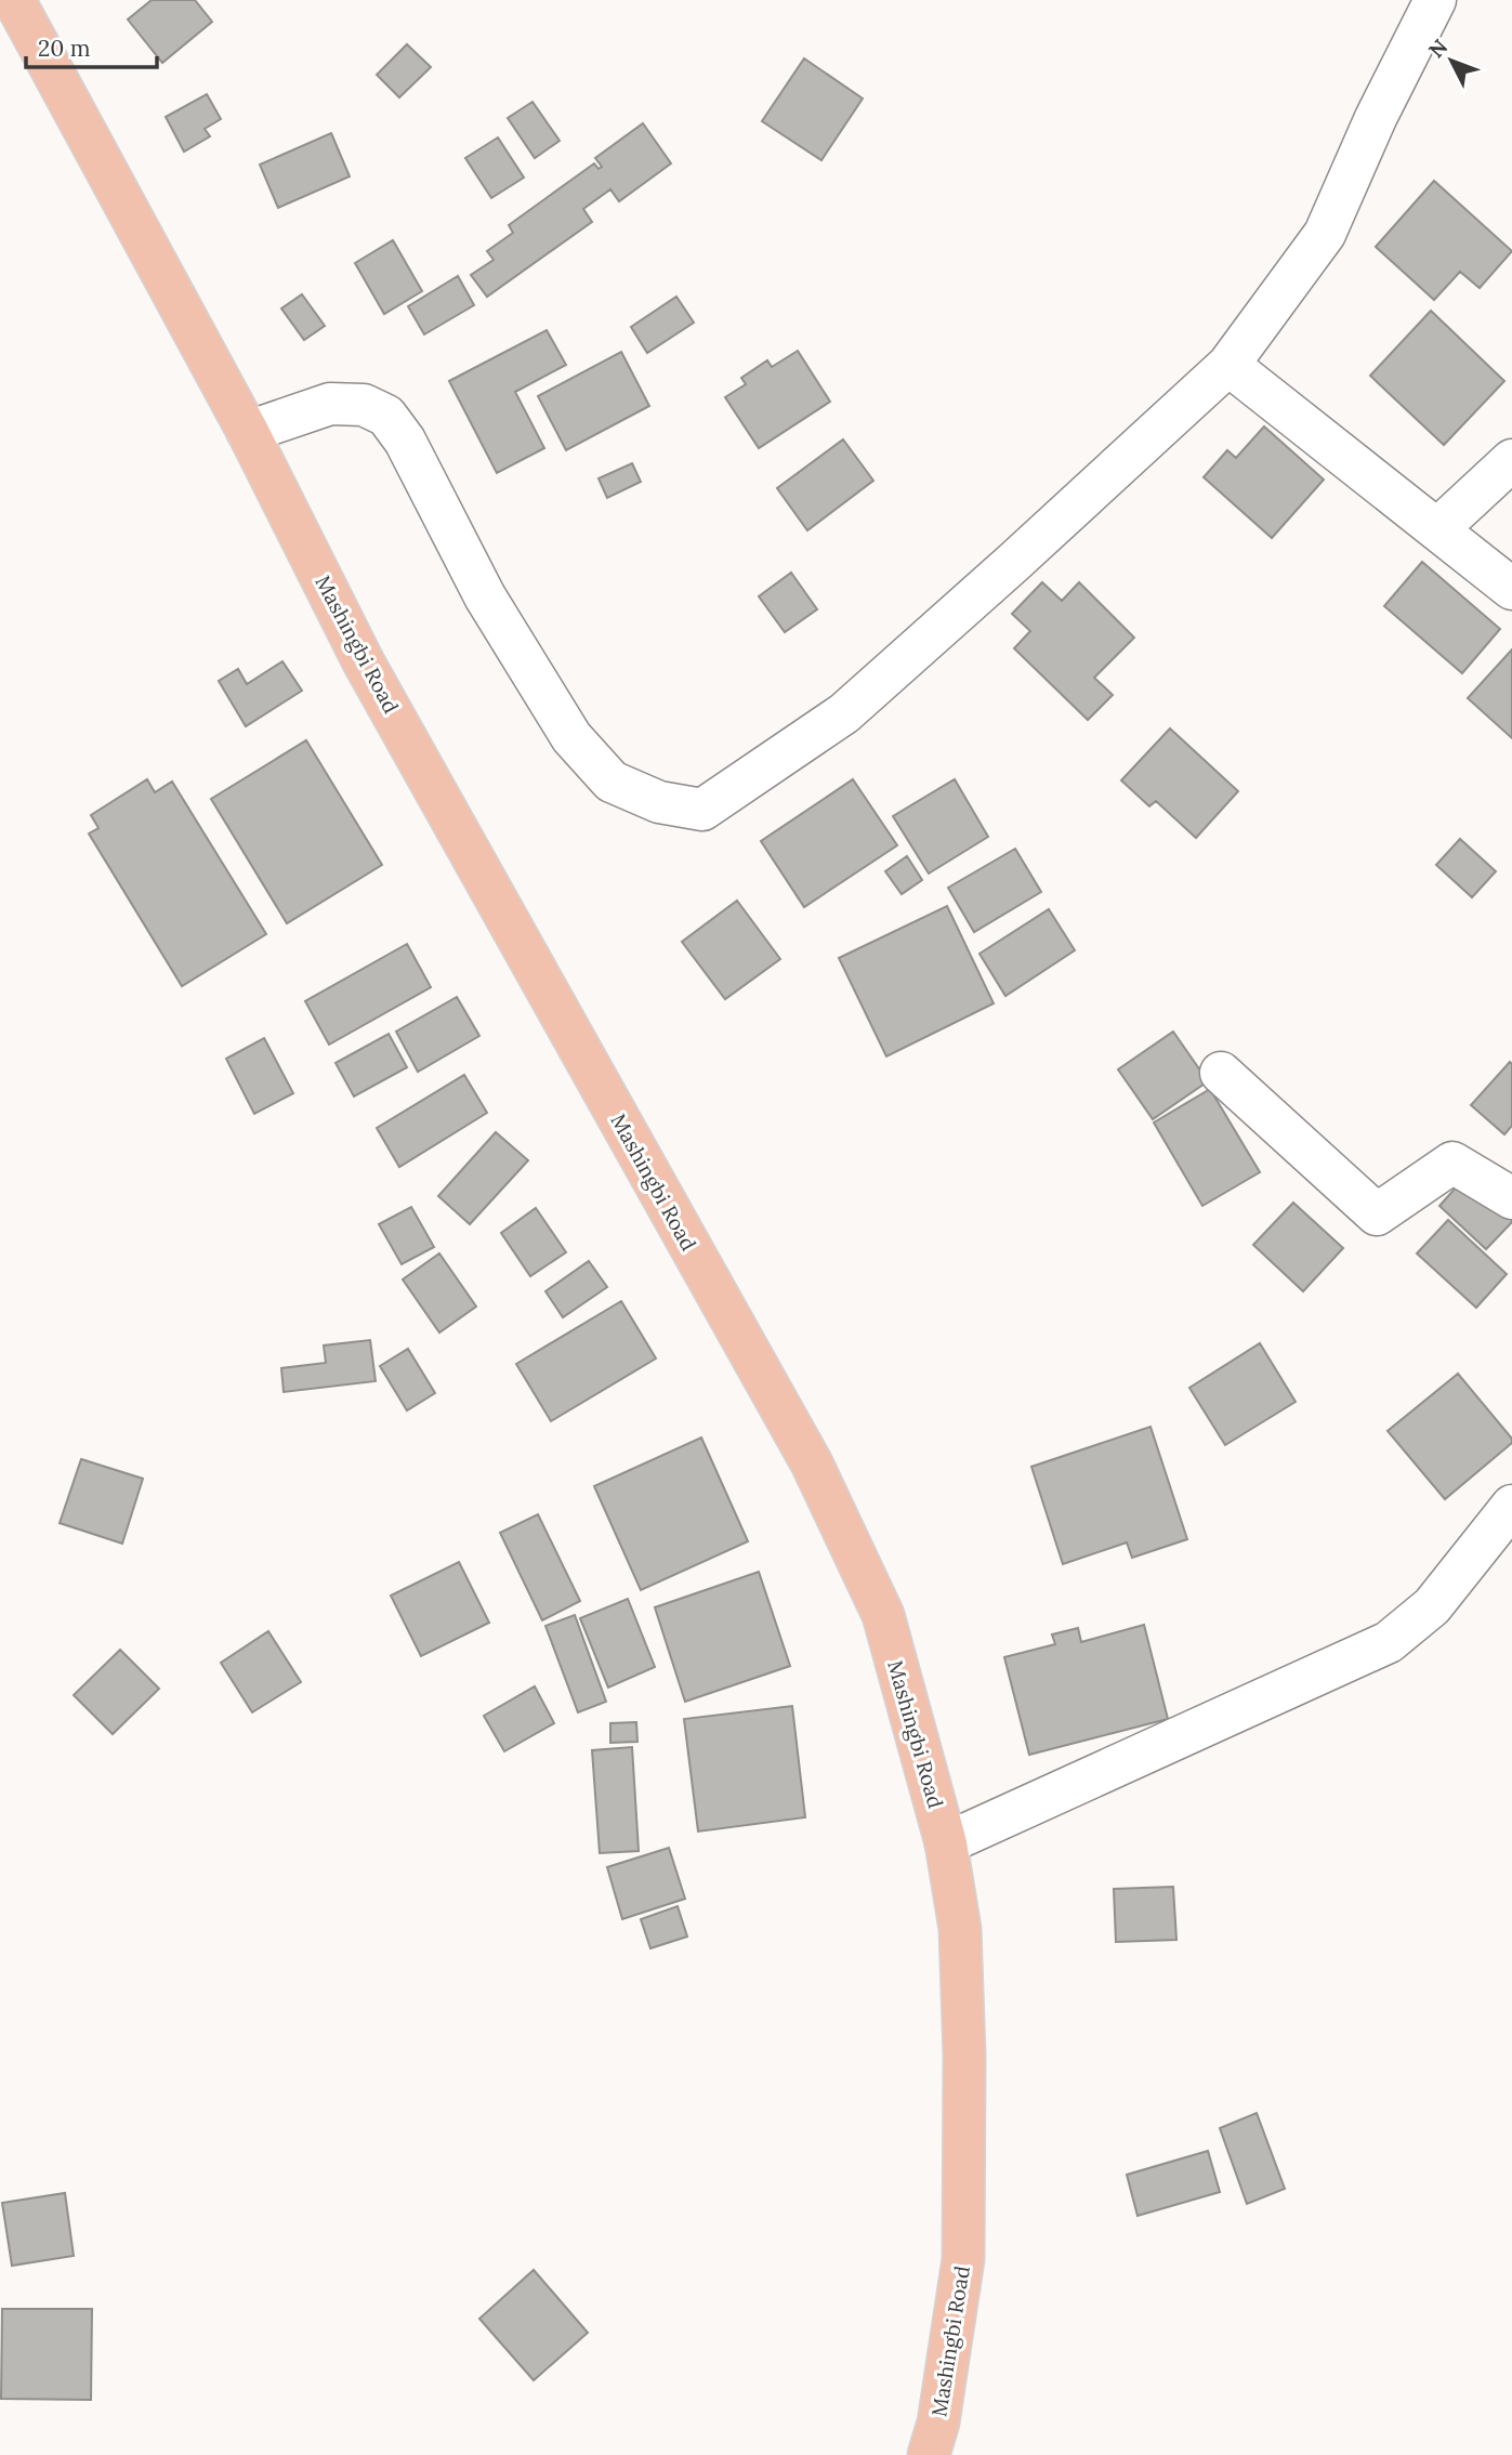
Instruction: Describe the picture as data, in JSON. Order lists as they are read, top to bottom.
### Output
{
  "streets": {
    "main road": ["Mashingbi Road"]
  },
  "scale_bar": "20 m",
  "north": "top left"
}
